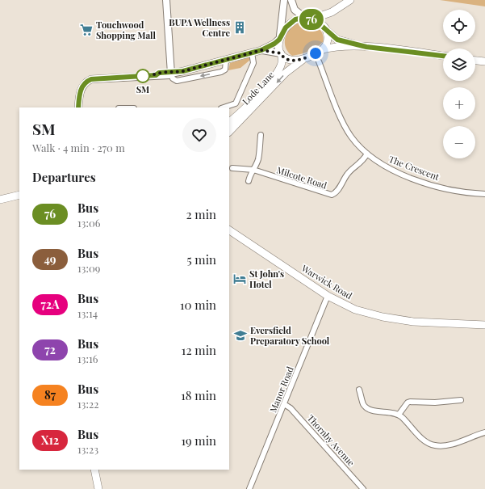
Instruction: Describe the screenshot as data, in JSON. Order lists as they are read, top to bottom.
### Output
{
  "streets": {
    "main road": ["Lode Lane", "Warwick Road"],
    "street": [
      "The Crescent",
      "Milcote Road",
      "Manor Road",
      "Thornby Avenue"
    ]
  },
  "crossings": [
    ["The Crescent", "Milcote Road"],
    ["Warwick Road", "Manor Road"],
    ["Manor Road", "Thornby Avenue"]
  ],
  "places": {
    "building": ["BUPA Wellness Centre"],
    "supermarket": ["Touchwood Shopping Mall"],
    "other": ["SM"],
    "hotel": ["St John's Hotel"],
    "school or university": ["Eversfield Preparatory School"]
  },
  "lines": ["bus line 76"],
  "page": {
    "on_map": "76",
    "map_buttons": ["+", "−"],
    "heading": [
      ["SM", "Walk · 4 min · 270 m"],
      "Departures"
    ],
    "list": [
      {
        "mark": "76",
        "name": "Bus",
        "note": "13:06",
        "value": "2 min"
      },
      {
        "mark": "49",
        "name": "Bus",
        "note": "13:09",
        "value": "5 min"
      },
      {
        "mark": "72A",
        "name": "Bus",
        "note": "13:14",
        "value": "10 min"
      },
      {
        "mark": "72",
        "name": "Bus",
        "note": "13:16",
        "value": "12 min"
      },
      {
        "mark": "87",
        "name": "Bus",
        "note": "13:22",
        "value": "18 min"
      },
      {
        "mark": "X12",
        "name": "Bus",
        "note": "13:23",
        "value": "19 min"
      }
    ]
  }
}
